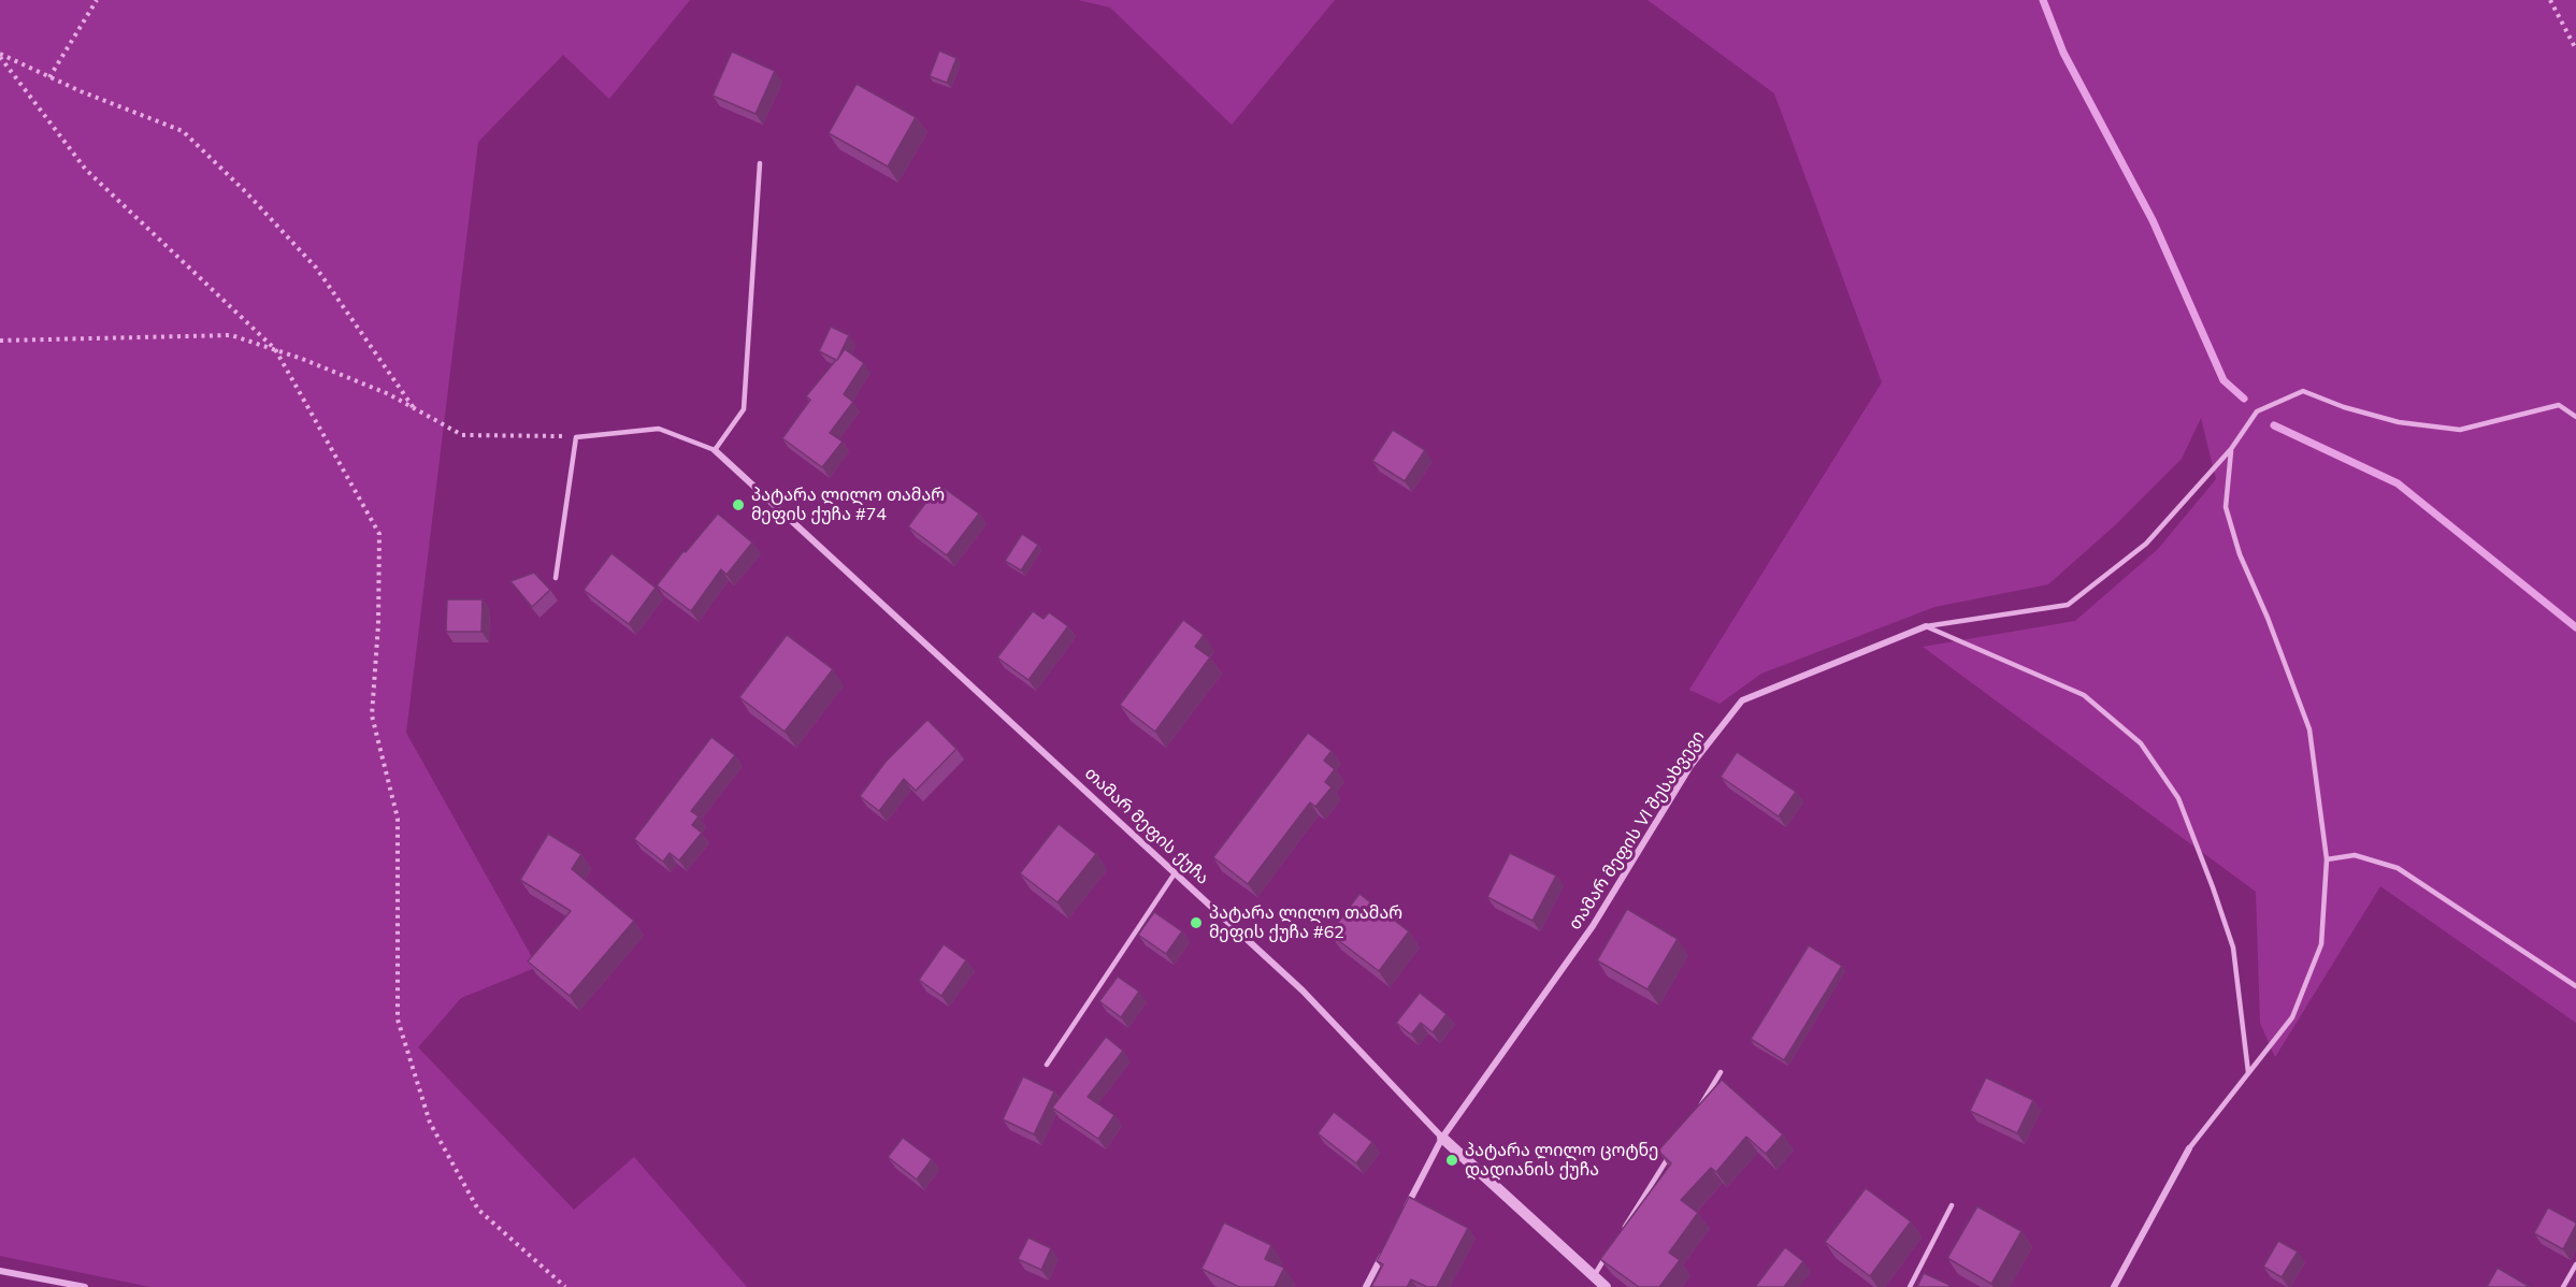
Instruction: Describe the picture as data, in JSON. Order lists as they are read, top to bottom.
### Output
{
  "streets": {
    "street": ["თამარ მეფის ქუჩა", "თამარ მეფის VI შესახვევი"]
  },
  "crossings": [
    ["თამარ მეფის ქუჩა", "თამარ მეფის VI შესახვევი"]
  ],
  "places": ["პატარა ლილო თამარ მეფის ქუჩა #74", "პატარა ლილო თამარ მეფის ქუჩა #62", "პატარა ლილო ცოტნე დადიანის ქუჩა"]
}
